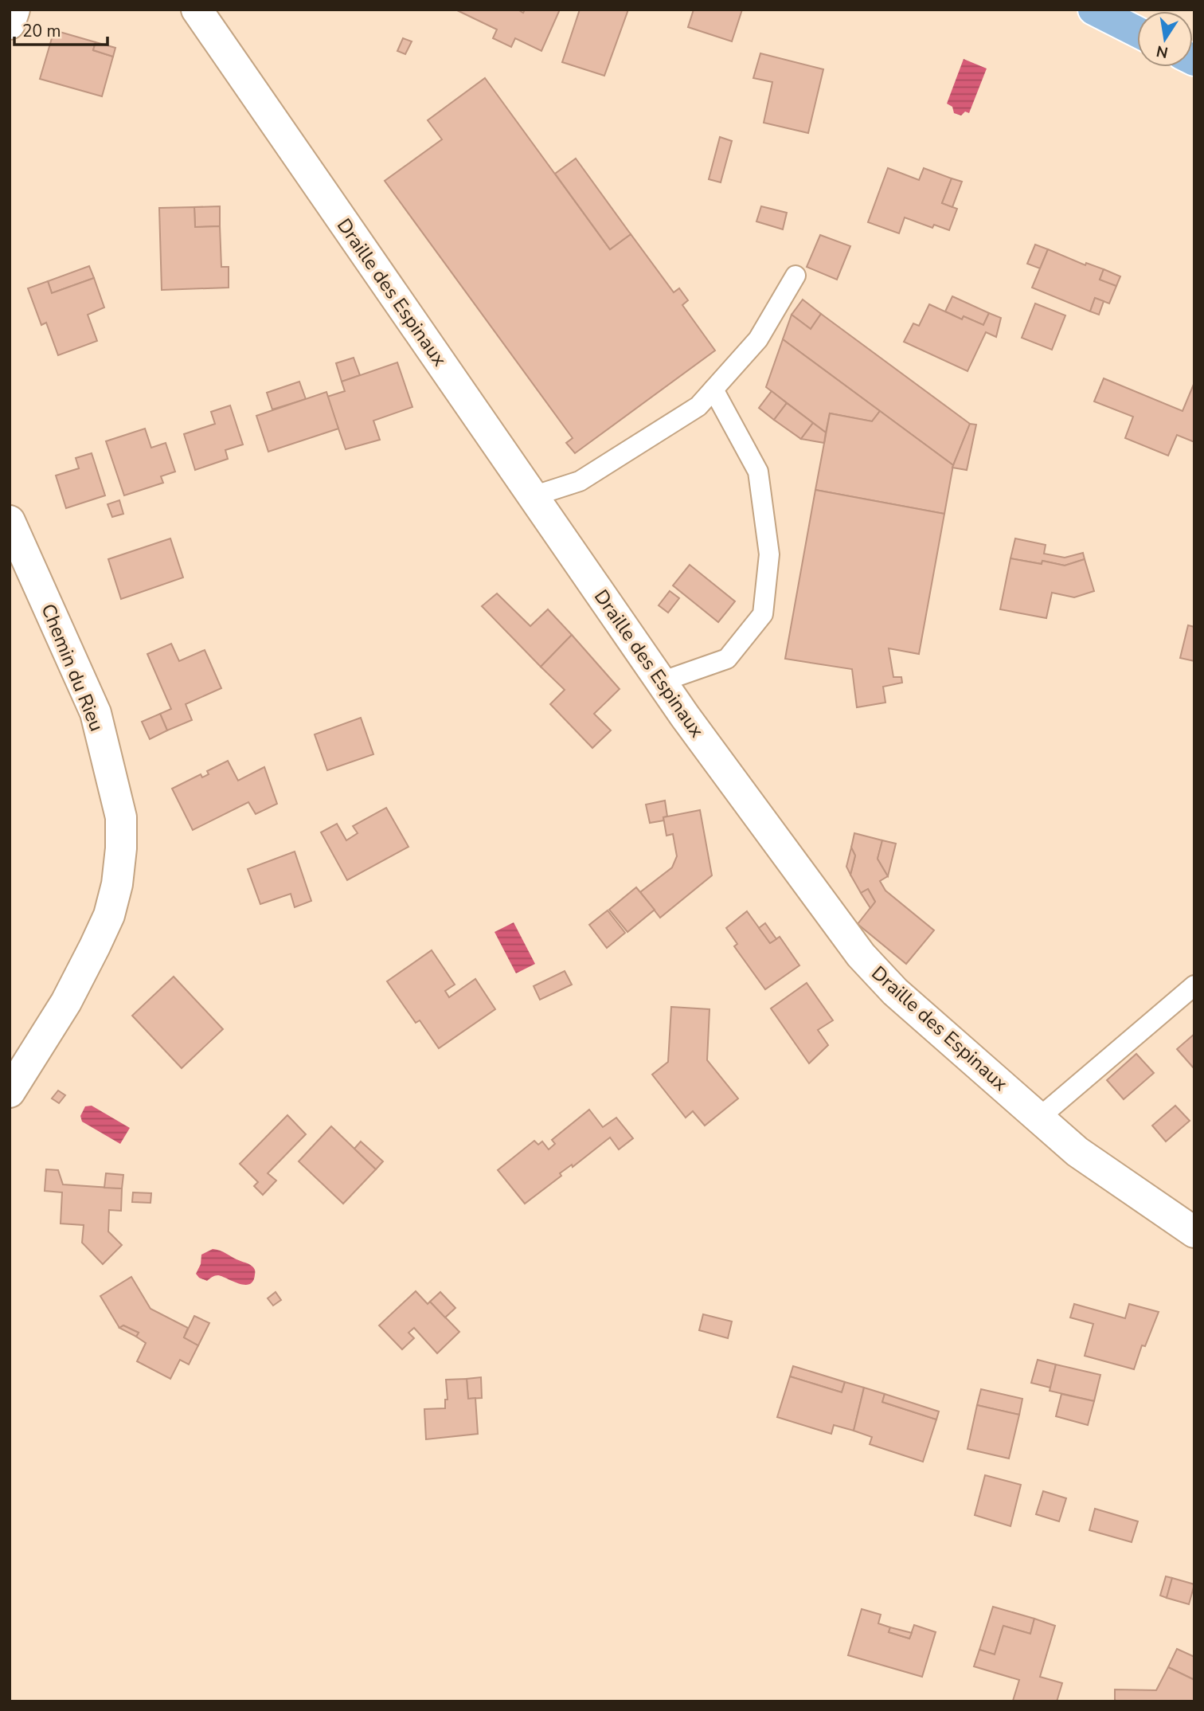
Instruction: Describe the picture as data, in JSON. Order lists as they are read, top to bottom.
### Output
{
  "streets": {
    "street": ["Draille des Espinaux", "Chemin du Rieu"]
  },
  "scale_bar": "20 m",
  "north": "bottom"
}
